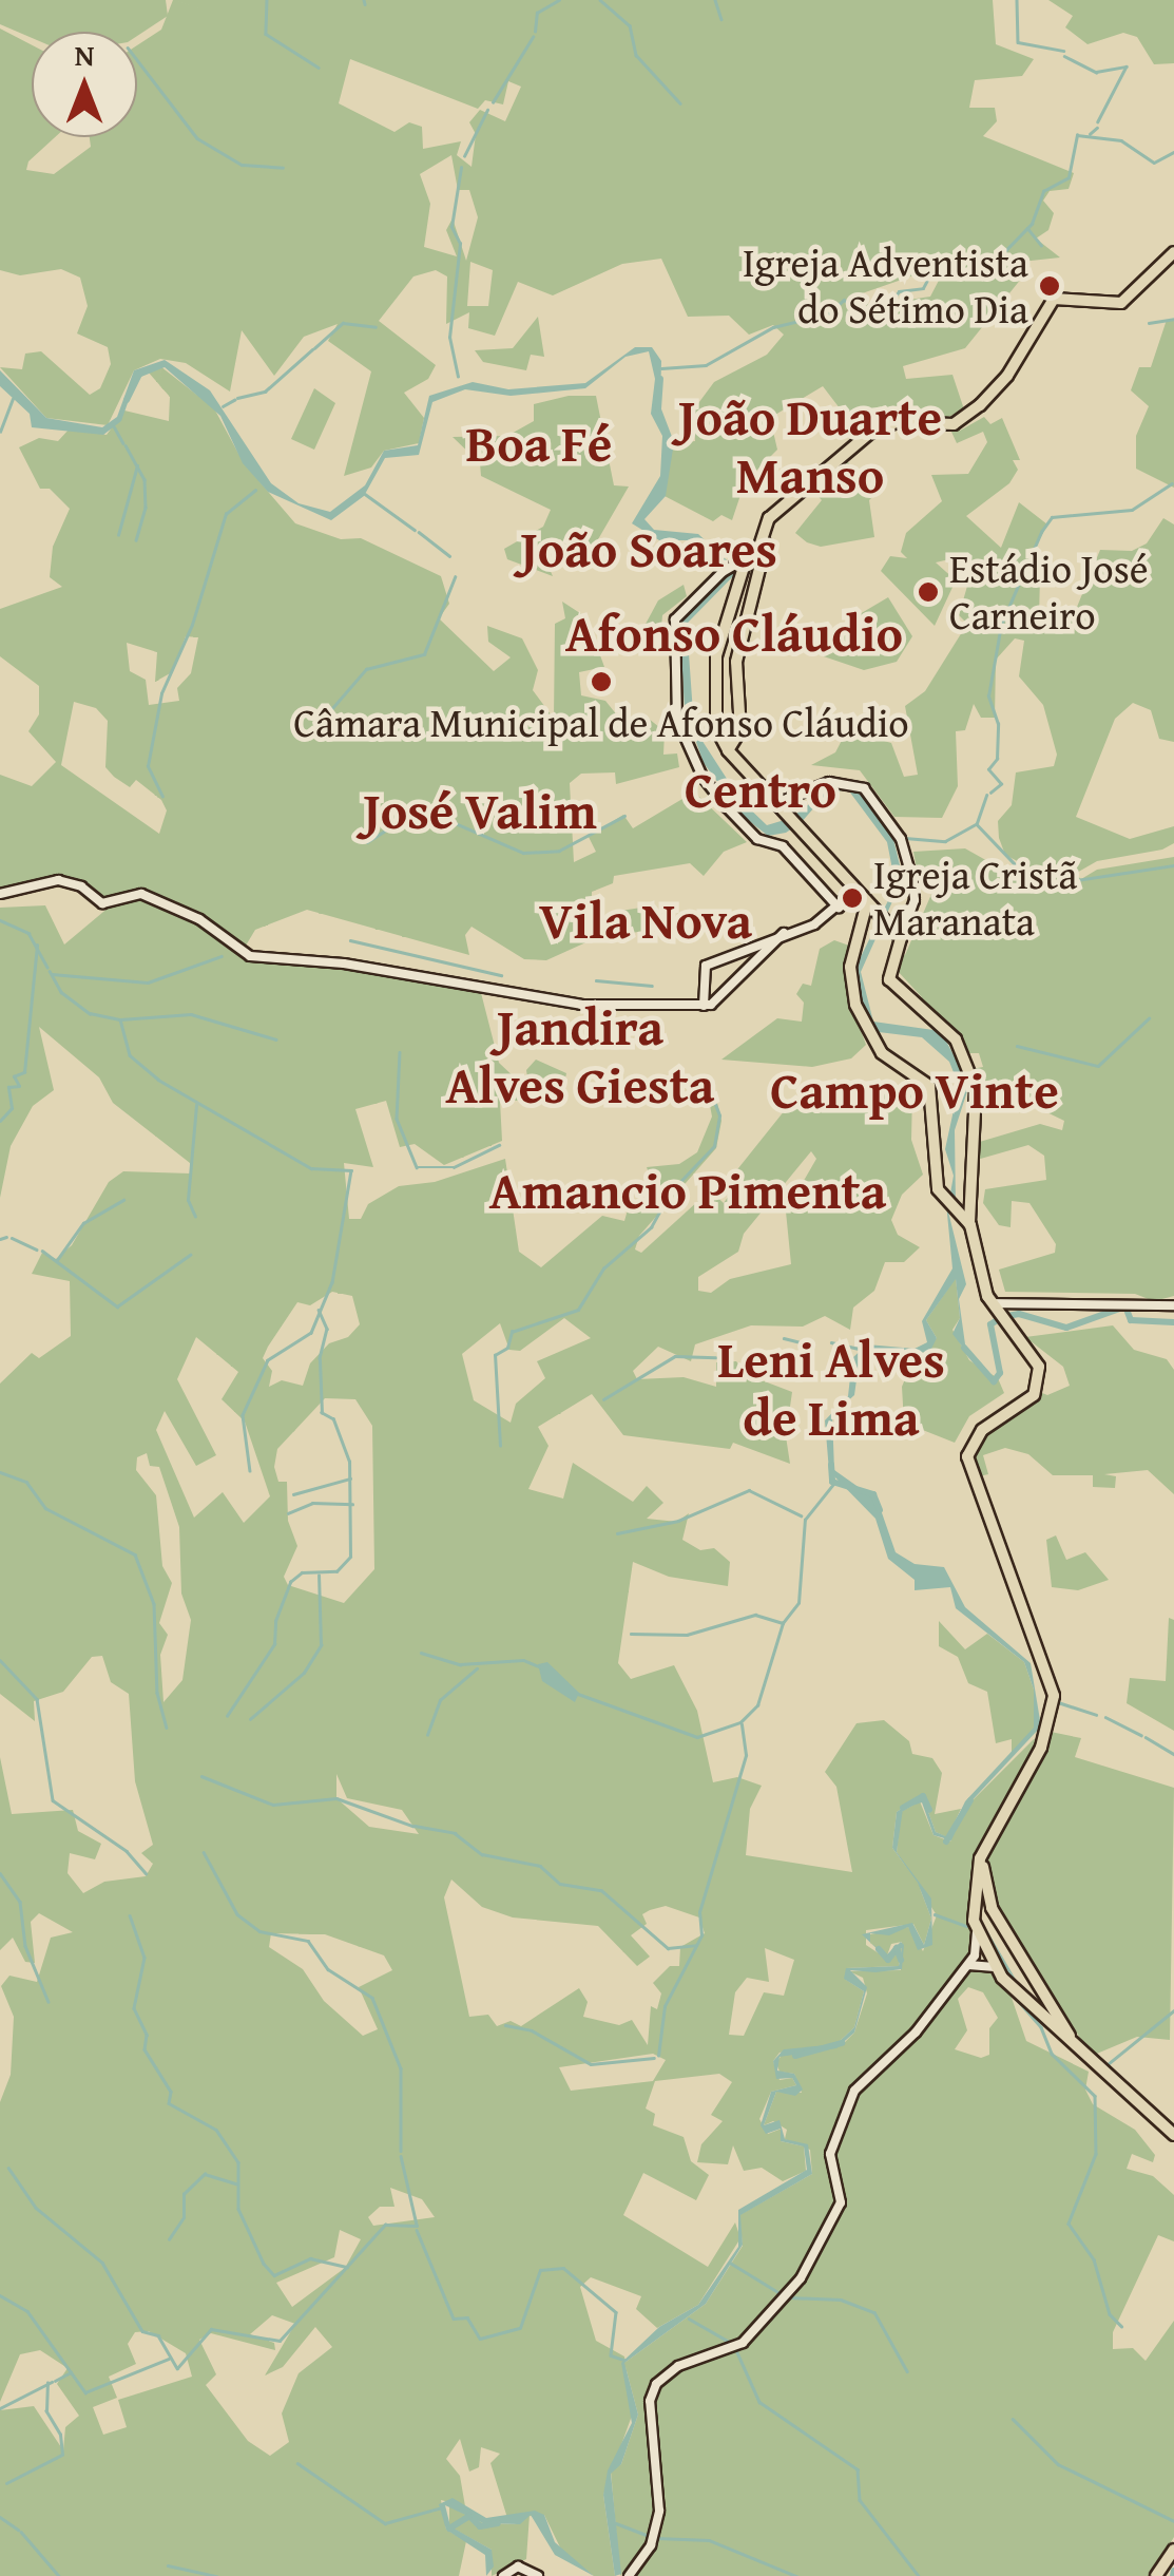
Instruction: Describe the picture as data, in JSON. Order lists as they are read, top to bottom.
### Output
{
  "districts": [
    "João Duarte Manso",
    "Boa Fé",
    "João Soares",
    "Afonso Cláudio",
    "Centro",
    "José Valim",
    "Vila Nova",
    "Jandira Alves Giesta",
    "Campo Vinte",
    "Amancio Pimenta",
    "Leni Alves de Lima"
  ],
  "places": [
    "Igreja Adventista do Sétimo Dia",
    "Estádio José Carneiro",
    "Câmara Municipal de Afonso Cláudio",
    "Igreja Cristã Maranata"
  ],
  "north": "top"
}
